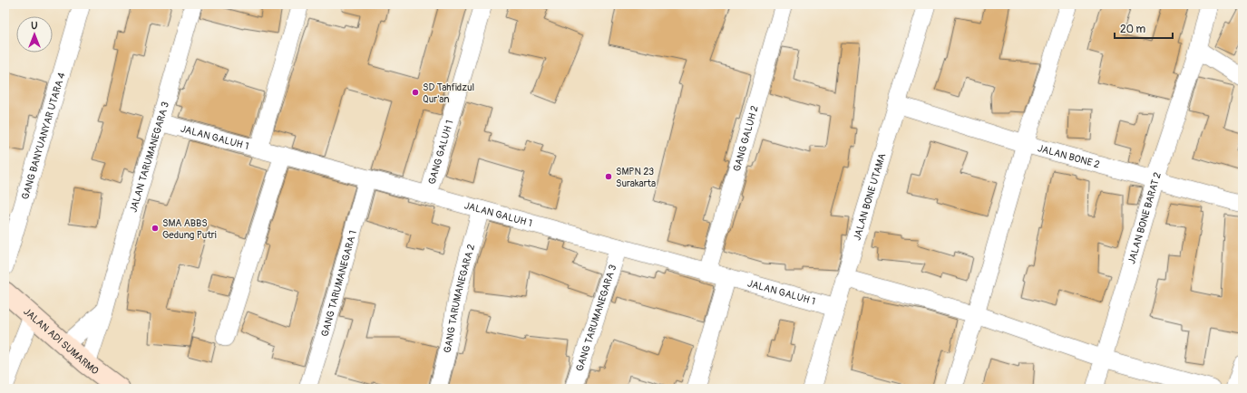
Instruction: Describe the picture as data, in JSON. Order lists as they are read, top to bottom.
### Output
{
  "streets": {
    "main road": ["JALAN ADI SUMARMO"],
    "street": [
      "GANG BANYUANYAR UTARA 4",
      "JALAN GALUH 1",
      "GANG GALUH 2",
      "GANG GALUH 1",
      "JALAN BONE 2",
      "JALAN TARUMANEGARA 3",
      "JALAN BONE UTAMA",
      "JALAN BONE BARAT 2",
      "GANG TARUMANEGARA 1",
      "GANG TARUMANEGARA 2",
      "GANG TARUMANEGARA 3"
    ]
  },
  "crossings": [
    ["JALAN GALUH 1", "GANG GALUH 2"],
    ["JALAN GALUH 1", "GANG GALUH 1"],
    ["JALAN GALUH 1", "JALAN TARUMANEGARA 3"],
    ["JALAN GALUH 1", "JALAN BONE UTAMA"],
    ["JALAN GALUH 1", "GANG TARUMANEGARA 1"],
    ["JALAN GALUH 1", "GANG TARUMANEGARA 2"],
    ["JALAN GALUH 1", "GANG TARUMANEGARA 3"],
    ["JALAN BONE 2", "JALAN BONE UTAMA"],
    ["JALAN BONE 2", "JALAN BONE BARAT 2"],
    ["JALAN TARUMANEGARA 3", "JALAN ADI SUMARMO"]
  ],
  "places": ["SD Tahfidzul Qur'an", "SMPN 23 Surakarta", "SMA ABBS Gedung Putri"],
  "scale_bar": "20 m",
  "north": "top"
}
